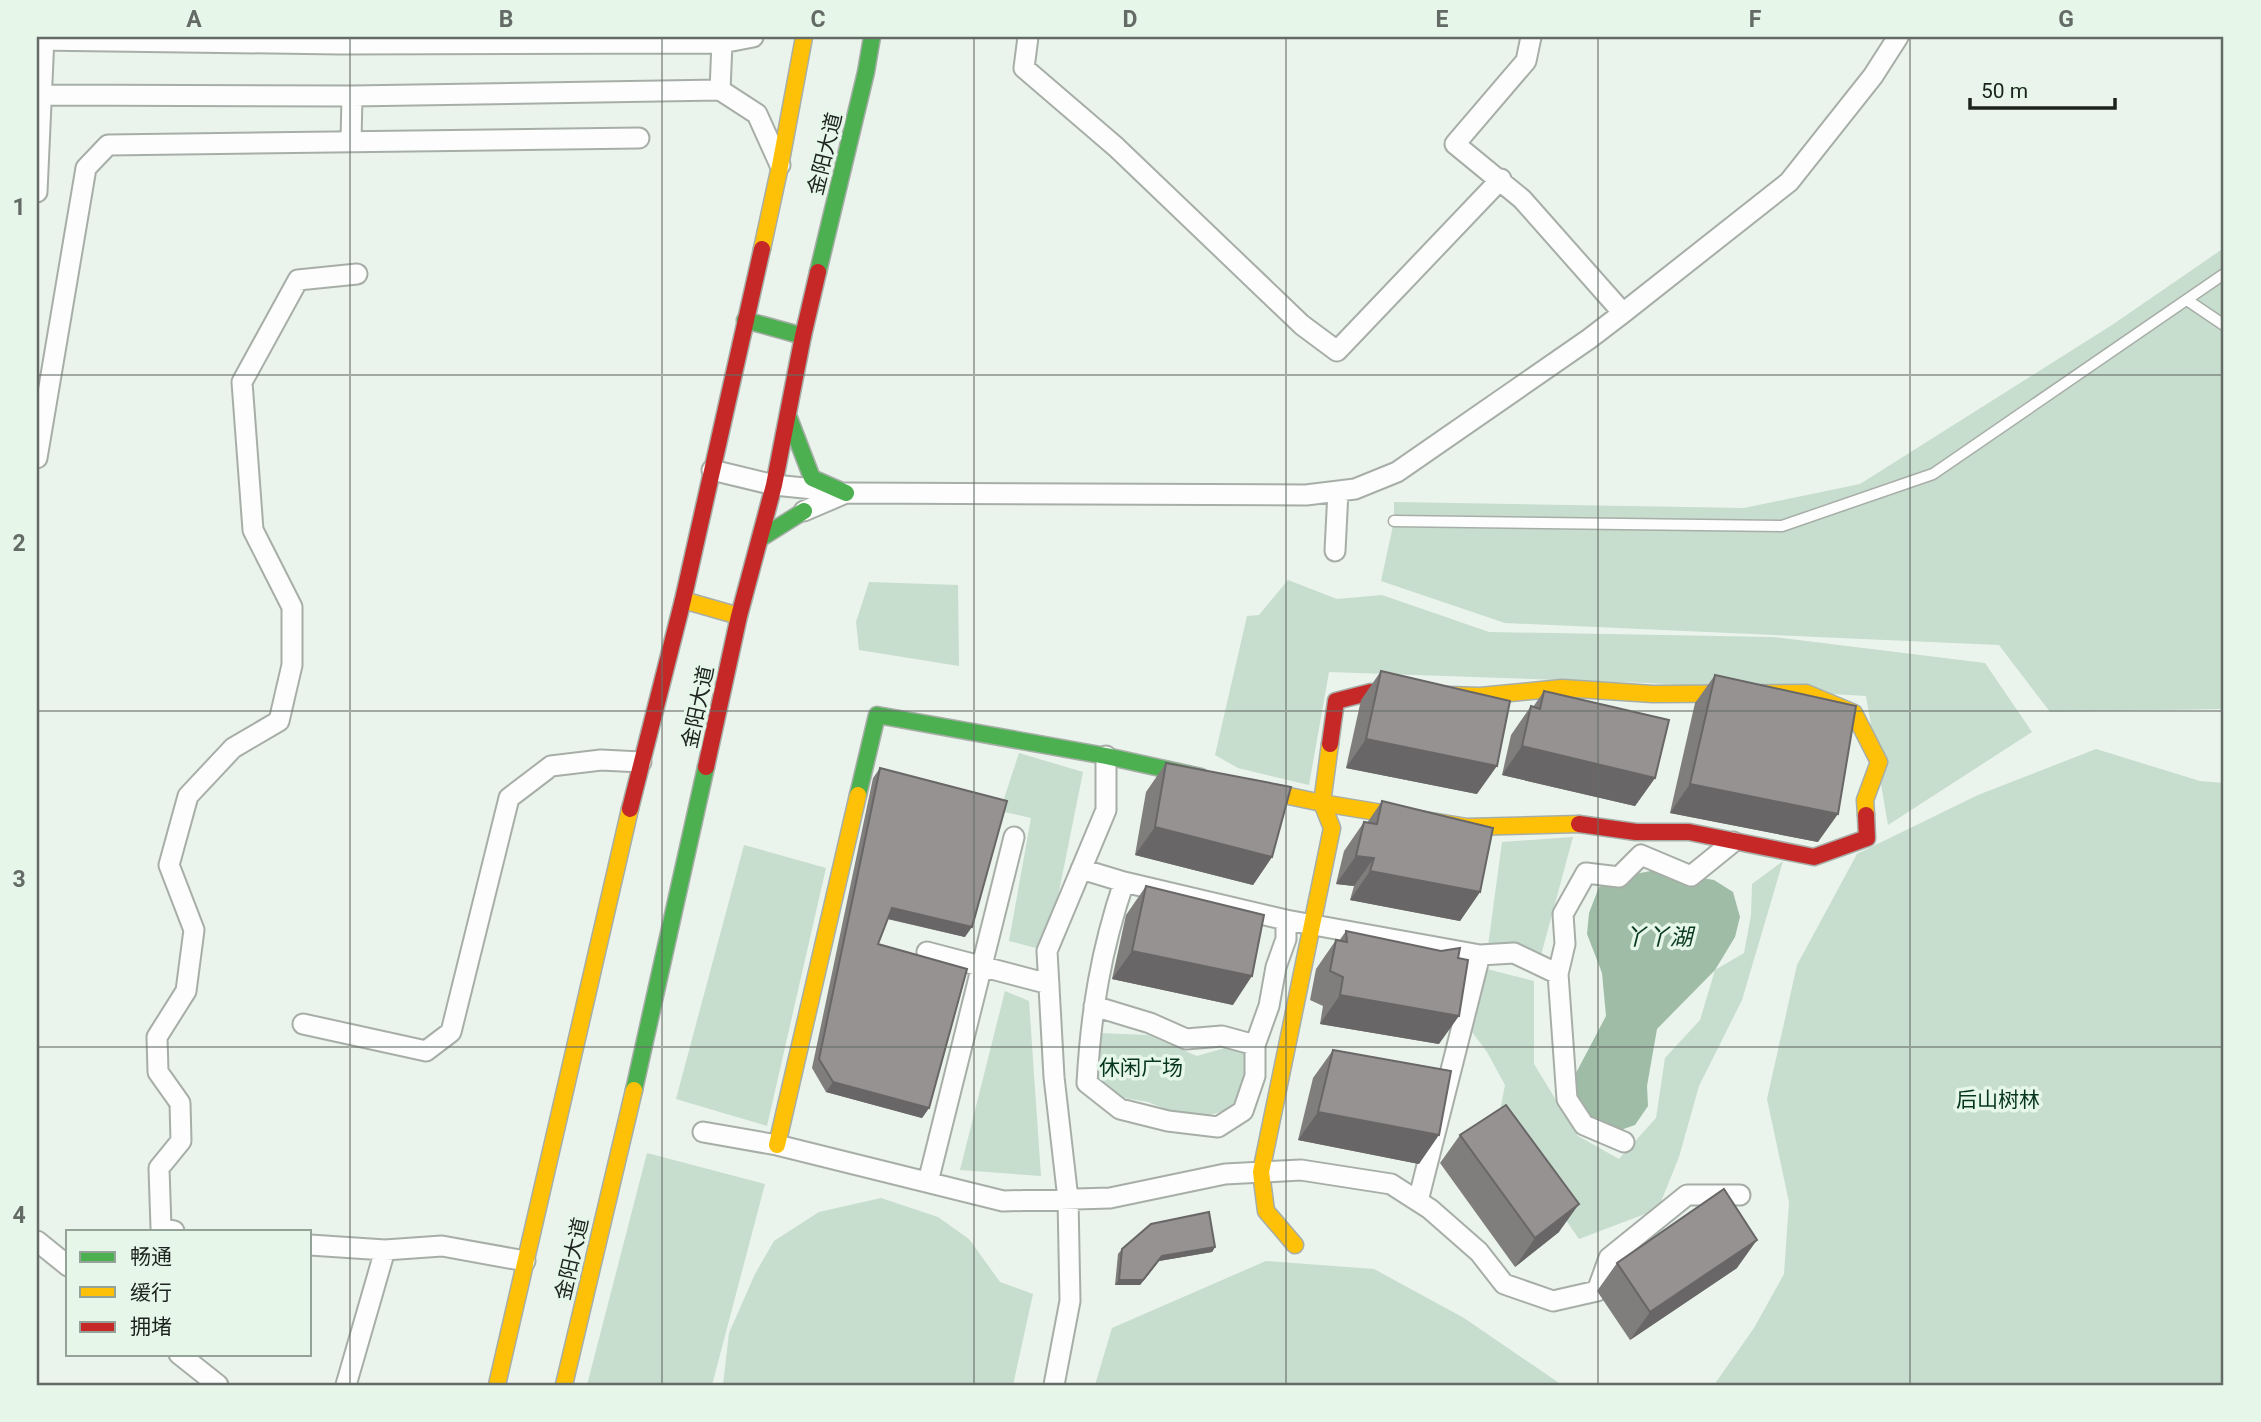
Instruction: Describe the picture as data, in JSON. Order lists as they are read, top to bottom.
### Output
{
  "streets": {
    "main road": ["金阳大道"]
  },
  "water": ["丫丫湖"],
  "parks": ["休闲广场", "后山树林"],
  "legend": ["畅通", "缓行", "拥堵"],
  "scale_bar": "50 m",
  "grid": {
    "columns": [
      "A",
      "B",
      "C",
      "D",
      "E",
      "F",
      "G"
    ],
    "rows": [
      "1",
      "2",
      "3",
      "4"
    ]
  }
}
